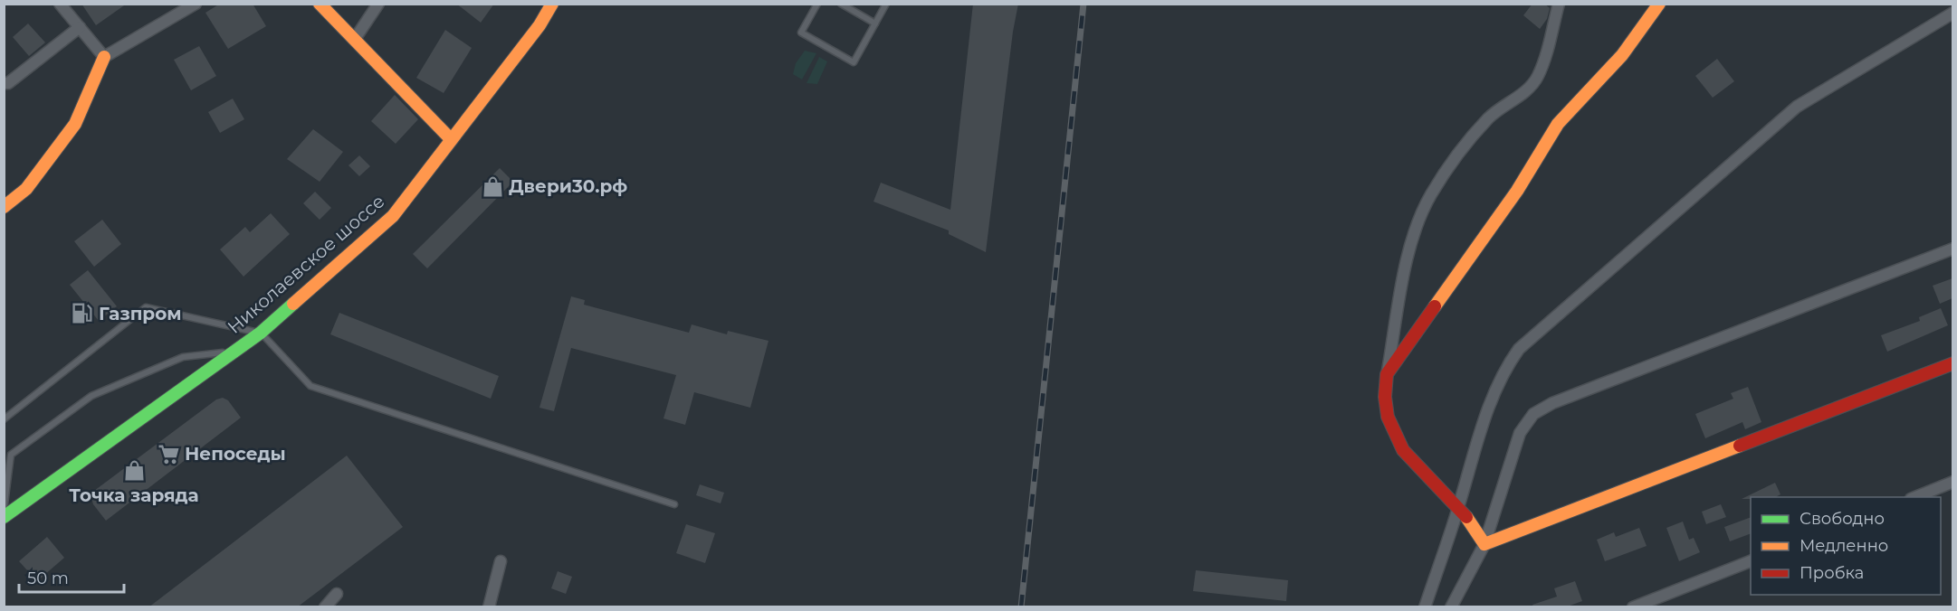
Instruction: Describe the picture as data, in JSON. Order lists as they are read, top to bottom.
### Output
{
  "streets": {
    "street": ["Николаевское шоссе"]
  },
  "places": {
    "shop": ["Двери30.рф", "Точка заряда"],
    "fuel station": ["Газпром"],
    "supermarket": ["Непоседы"]
  },
  "legend": ["Свободно", "Медленно", "Пробка"],
  "scale_bar": "50 m"
}
